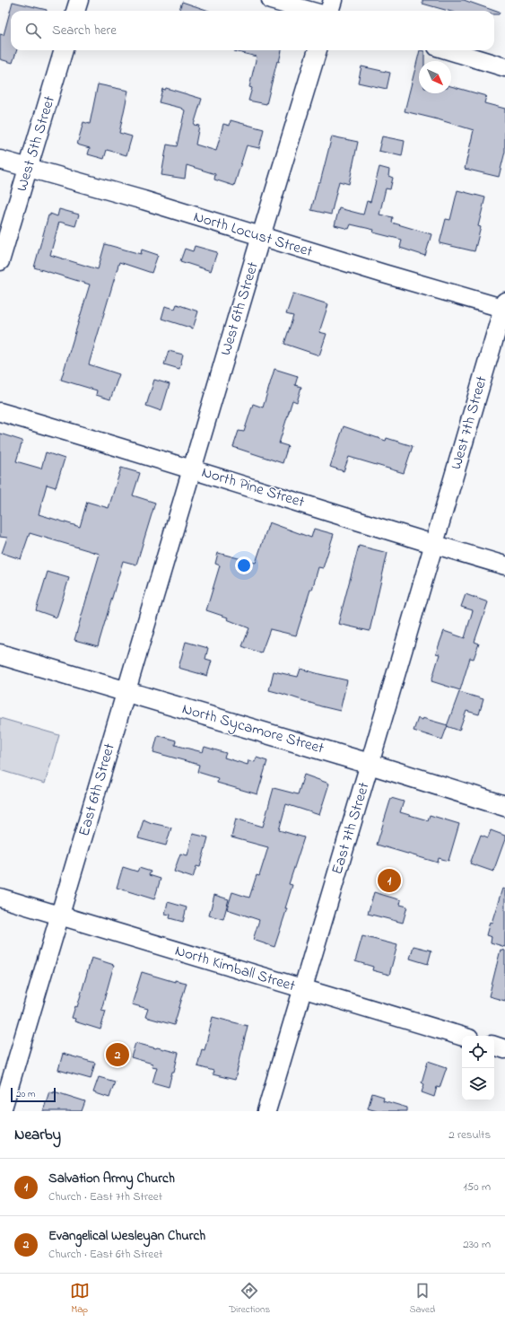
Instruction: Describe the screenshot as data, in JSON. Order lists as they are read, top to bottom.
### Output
{
  "streets": {
    "main road": ["North Sycamore Street"],
    "street": [
      "West 5th Street",
      "North Locust Street",
      "West 6th Street",
      "West 7th Street",
      "North Pine Street",
      "East 6th Street",
      "East 7th Street",
      "North Kimball Street"
    ]
  },
  "crossings": [
    ["West 5th Street", "North Locust Street"],
    ["North Locust Street", "West 6th Street"],
    ["North Locust Street", "West 7th Street"],
    ["West 6th Street", "North Pine Street"],
    ["West 6th Street", "East 6th Street"],
    ["West 7th Street", "North Pine Street"],
    ["West 7th Street", "East 7th Street"],
    ["North Pine Street", "East 6th Street"],
    ["North Pine Street", "East 7th Street"],
    ["North Sycamore Street", "East 6th Street"],
    ["North Sycamore Street", "East 7th Street"],
    ["East 6th Street", "North Kimball Street"],
    ["East 7th Street", "North Kimball Street"]
  ],
  "scale_bar": "20 m",
  "north": "bottom right",
  "page": {
    "search": "Search here",
    "pins": ["1", "2"],
    "scale": "20 m",
    "heading": ["Nearby", "2 results"],
    "list": [
      {
        "mark": "1",
        "name": "Salvation Army Church",
        "note": "Church · East 7th Street",
        "value": "150 m"
      },
      {
        "mark": "2",
        "name": "Evangelical Wesleyan Church",
        "note": "Church · East 6th Street",
        "value": "230 m"
      }
    ],
    "nav": ["Map", "Directions", "Saved"]
  }
}
